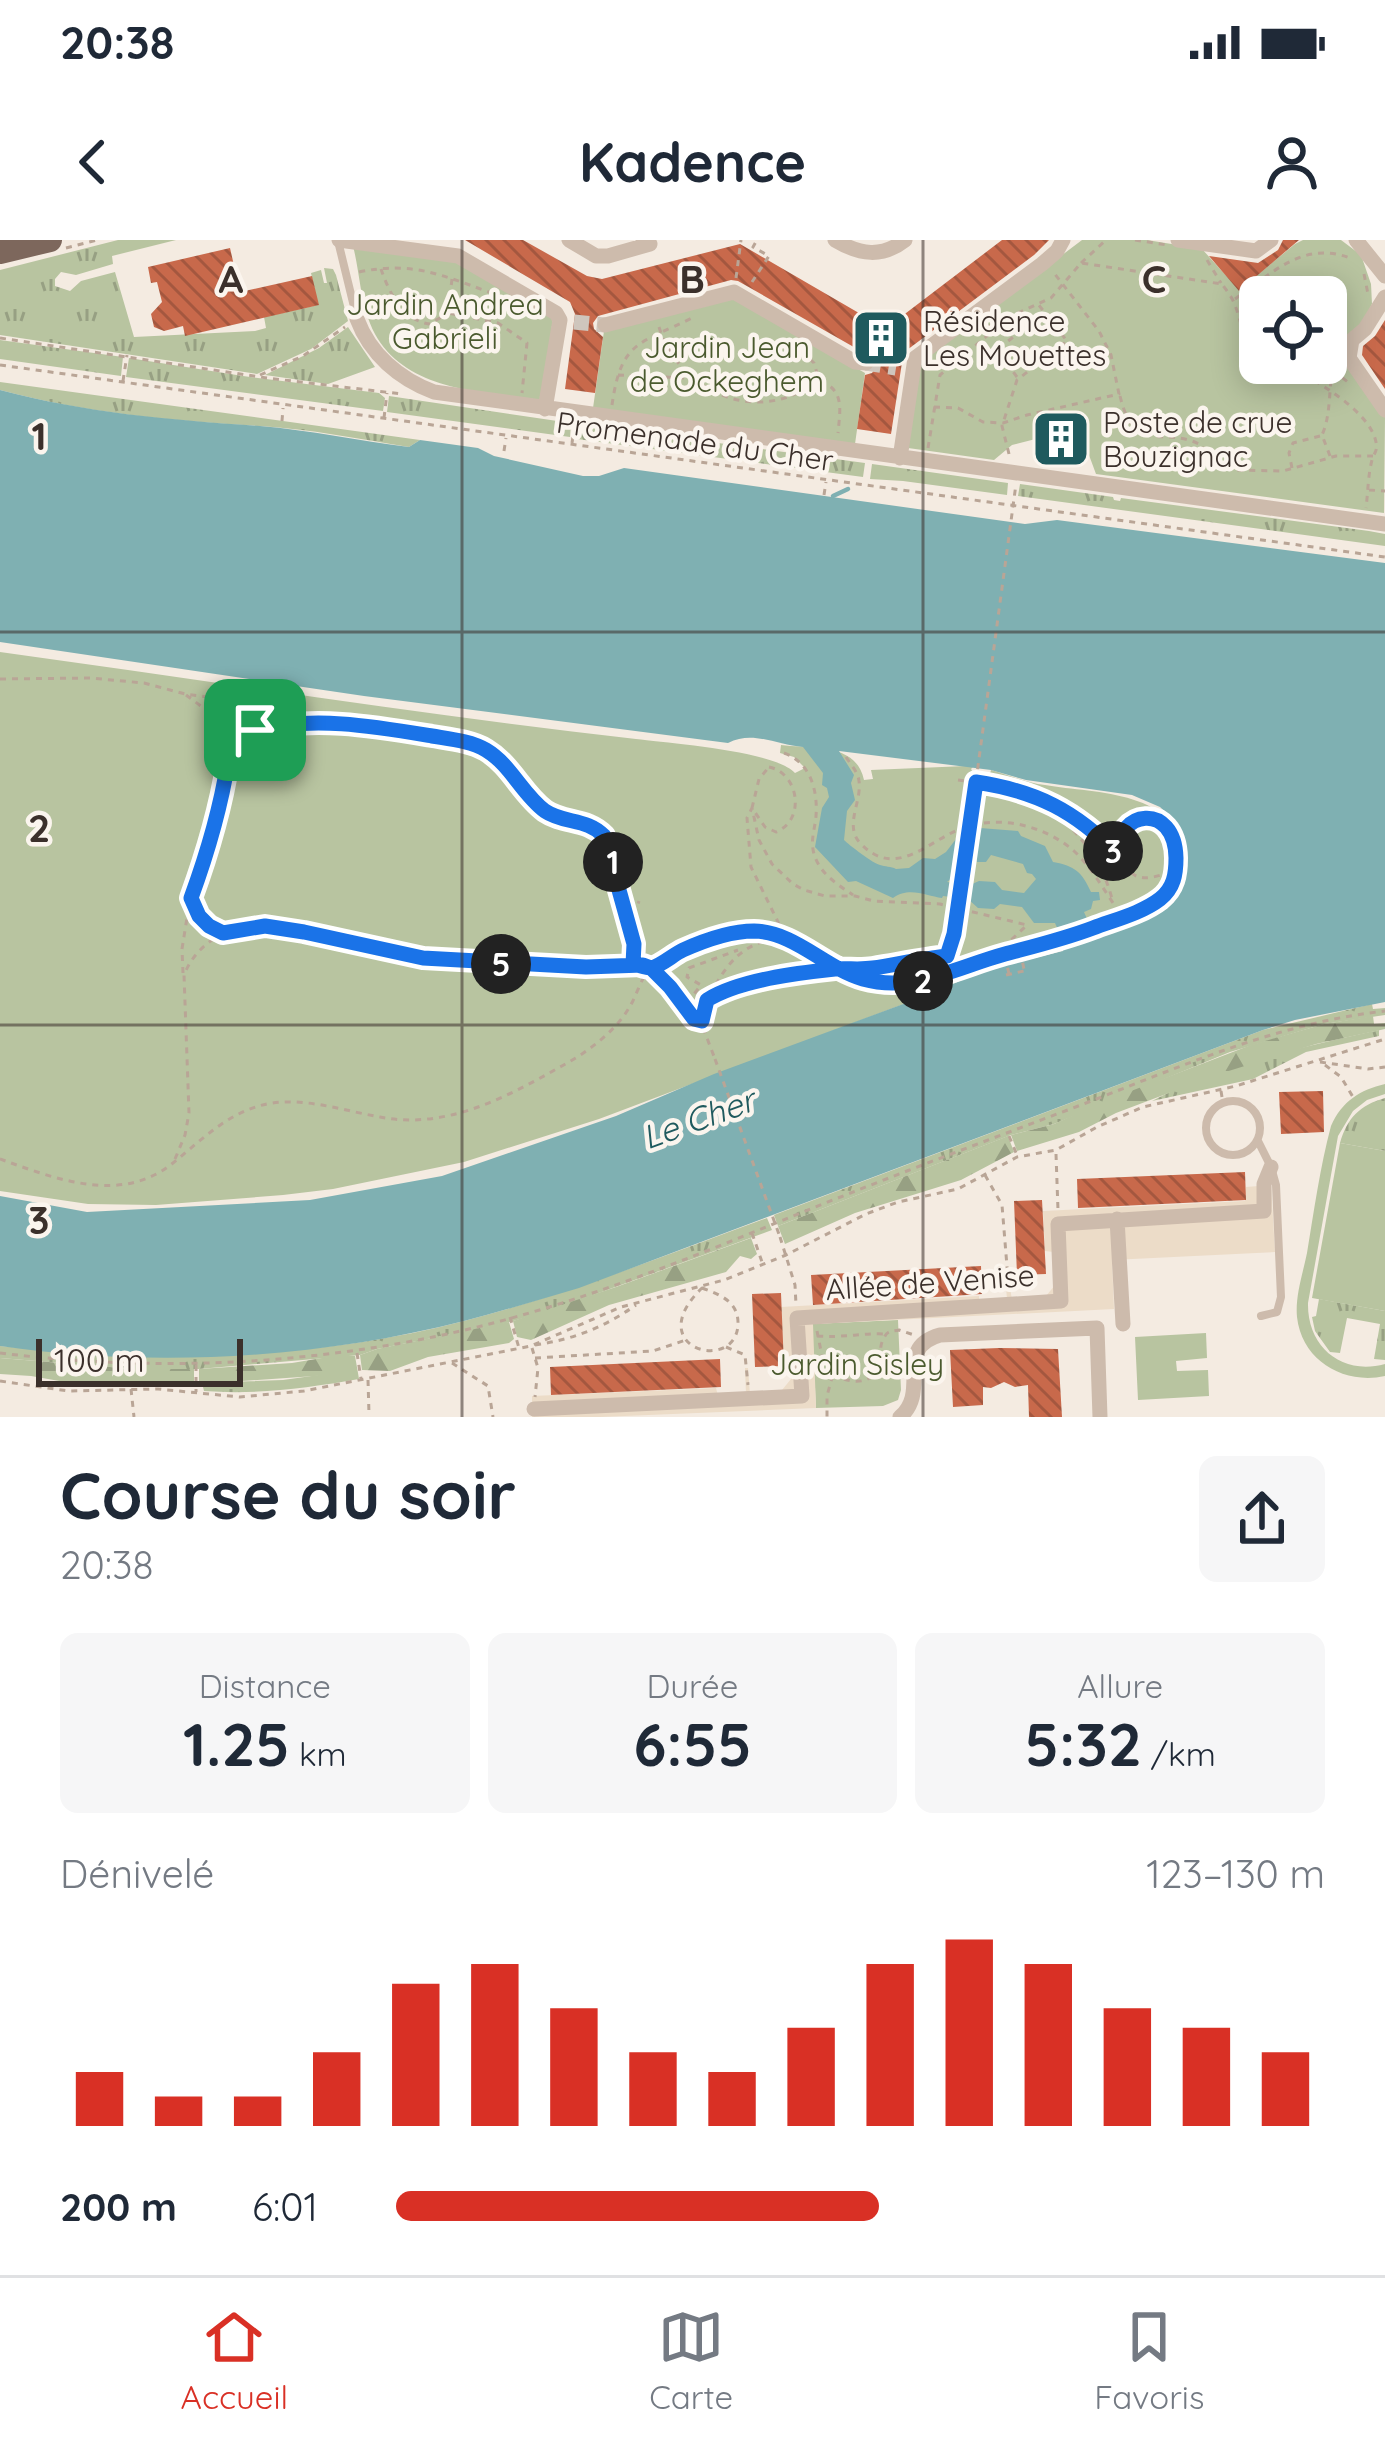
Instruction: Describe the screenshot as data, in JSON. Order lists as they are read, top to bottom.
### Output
{
  "streets": {
    "street": ["Allée de Venise"],
    "path": ["Promenade du Cher"]
  },
  "water": ["Le Cher"],
  "parks": ["Jardin Andrea Gabrieli", "Jardin Jean de Ockeghem", "Jardin Sisley"],
  "places": {
    "building": ["Résidence Les Mouettes", "Poste de crue Bouzignac"]
  },
  "scale_bar": "100 m",
  "page": {
    "status": "20:38",
    "header": "Kadence",
    "pins": [
      "3",
      "1",
      "5",
      "2"
    ],
    "scale": "100 m",
    "heading": ["Course du soir", "20:38"],
    "stats": [
      ["Distance", "1.25 km"],
      ["Durée", "6:55"],
      ["Allure", "5:32 /km"]
    ],
    "chart": ["Dénivelé", "123–130 m"],
    "list": [
      {
        "name": "200 m",
        "note": "6:01"
      }
    ],
    "tabs": ["Accueil", "Carte", "Favoris"]
  },
  "grid": {
    "columns": ["A", "B", "C"],
    "rows": ["1", "2", "3"]
  }
}
